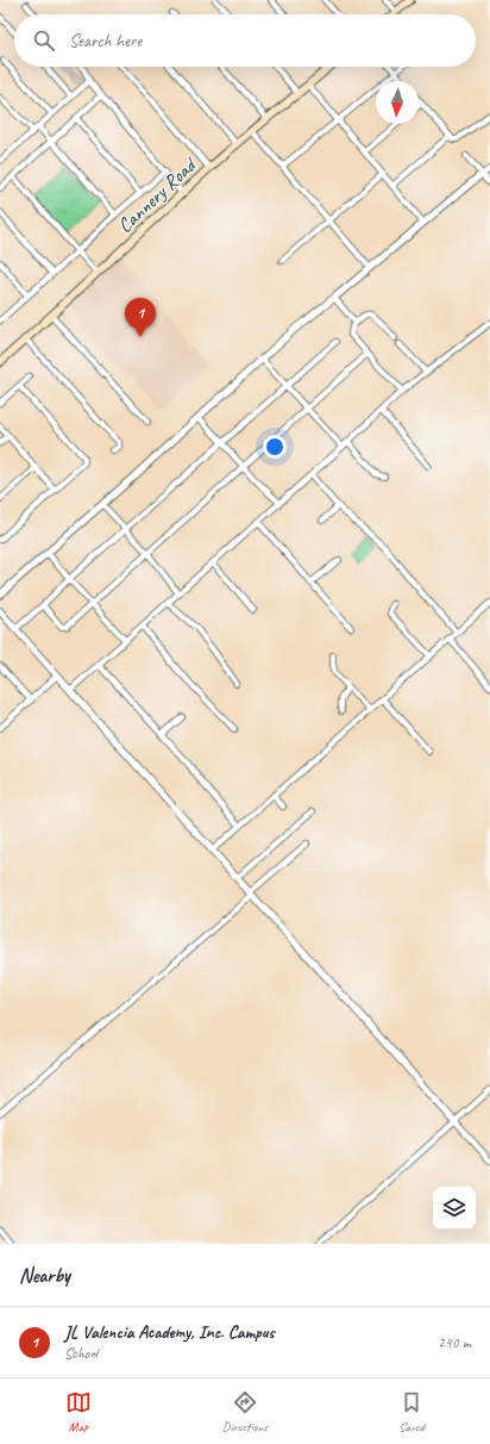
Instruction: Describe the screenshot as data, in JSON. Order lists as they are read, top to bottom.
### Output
{
  "streets": {
    "main road": ["Cannery Road"]
  },
  "north": "bottom",
  "page": {
    "search": "Search here",
    "pins": "1",
    "heading": "Nearby",
    "list": [
      {
        "mark": "1",
        "name": "JL Valencia Academy, Inc. Campus",
        "note": "School",
        "value": "240 m"
      }
    ],
    "nav": ["Map", "Directions", "Saved"]
  }
}
